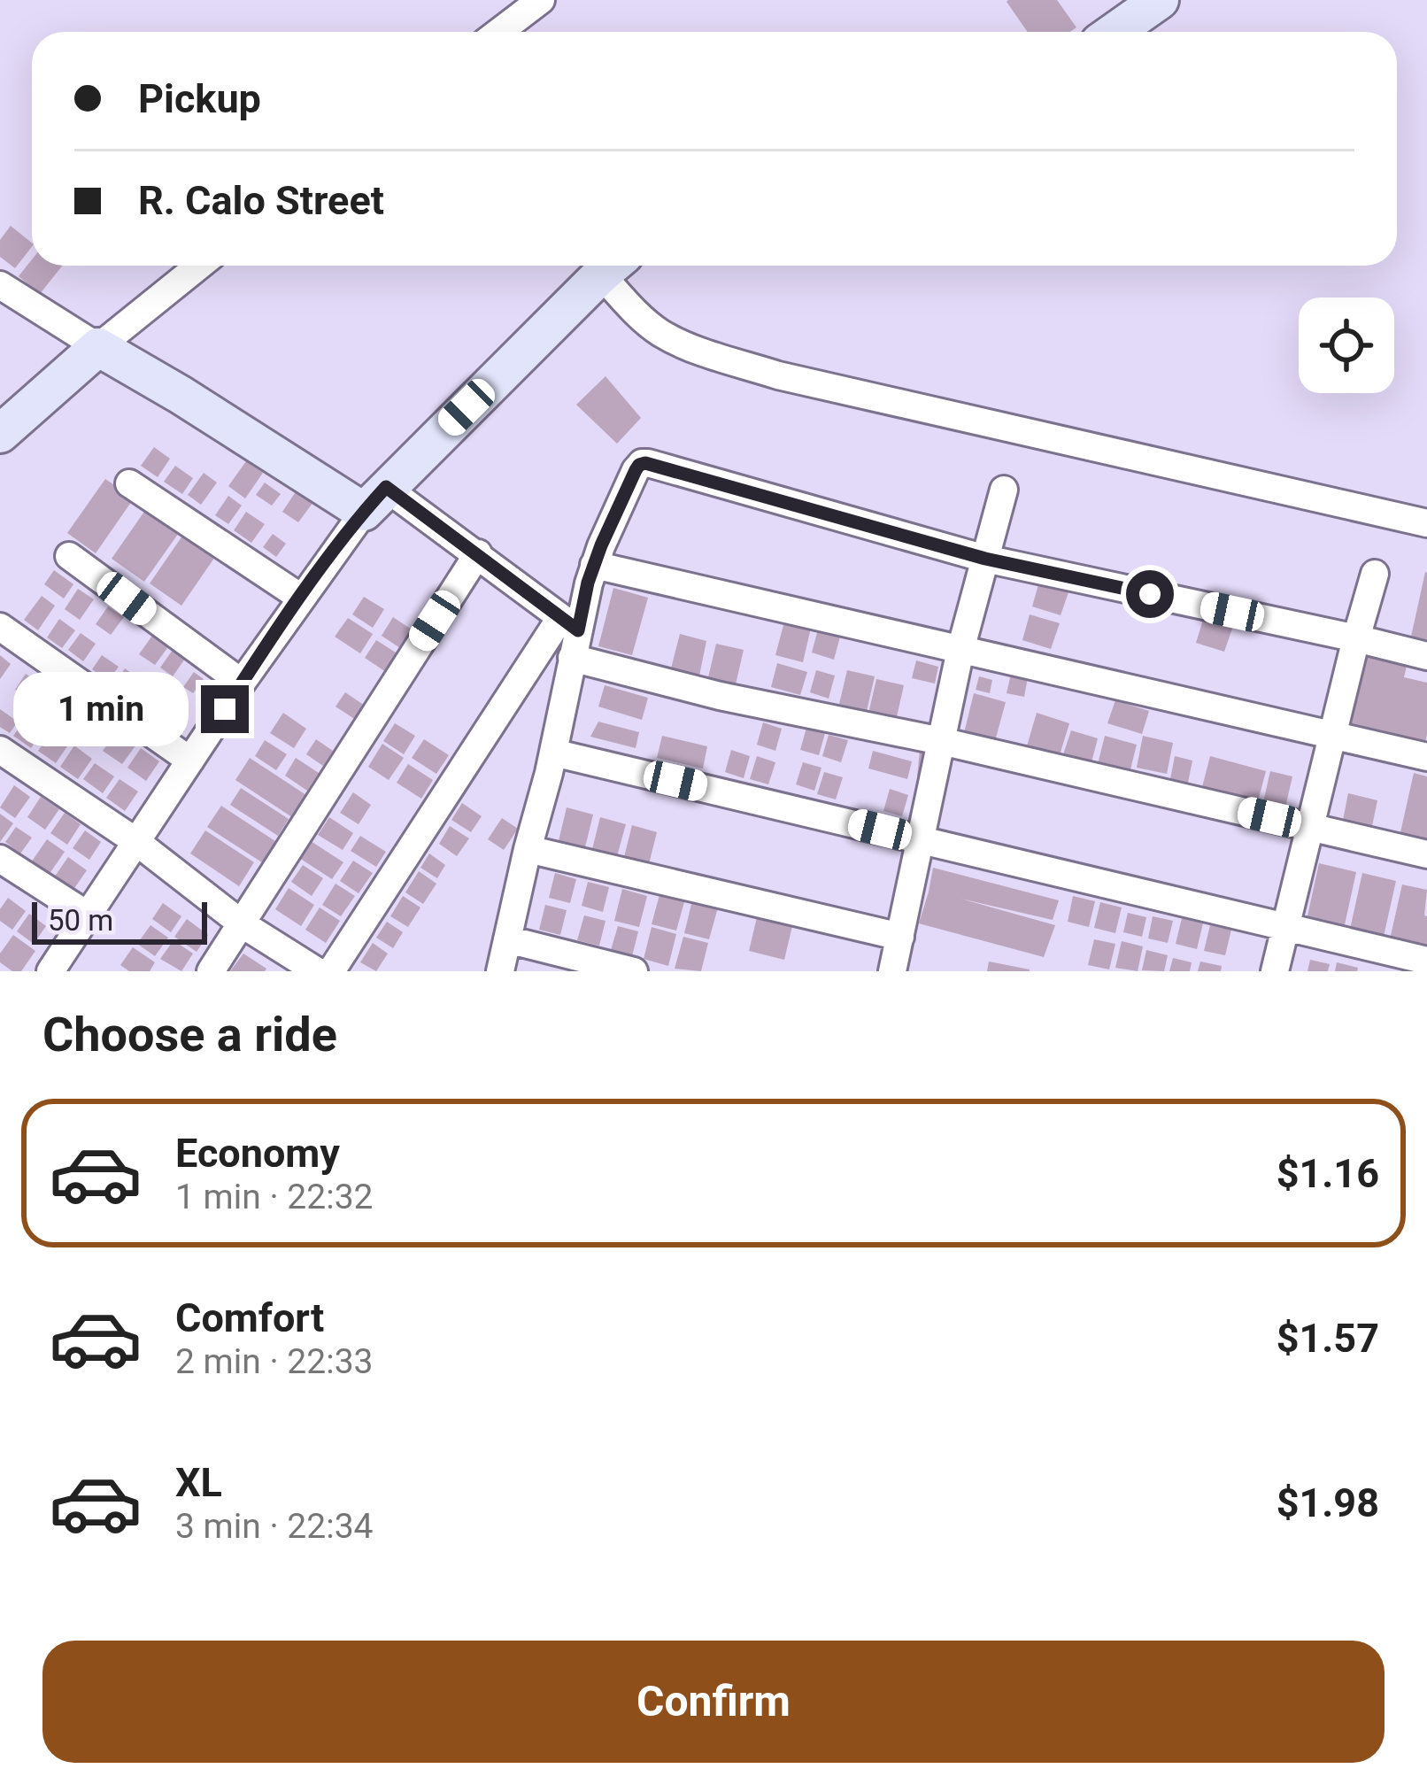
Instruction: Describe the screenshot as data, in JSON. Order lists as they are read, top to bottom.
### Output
{
  "scale_bar": "50 m",
  "page": {
    "banner": ["Pickup", "R. Calo Street"],
    "bubble": "1 min",
    "scale": "50 m",
    "heading": "Choose a ride",
    "list": [
      {
        "name": "Economy",
        "note": "1 min · 22:32",
        "value": "$1.16"
      },
      {
        "name": "Comfort",
        "note": "2 min · 22:33",
        "value": "$1.57"
      },
      {
        "name": "XL",
        "note": "3 min · 22:34",
        "value": "$1.98"
      }
    ],
    "buttons": "Confirm"
  }
}
